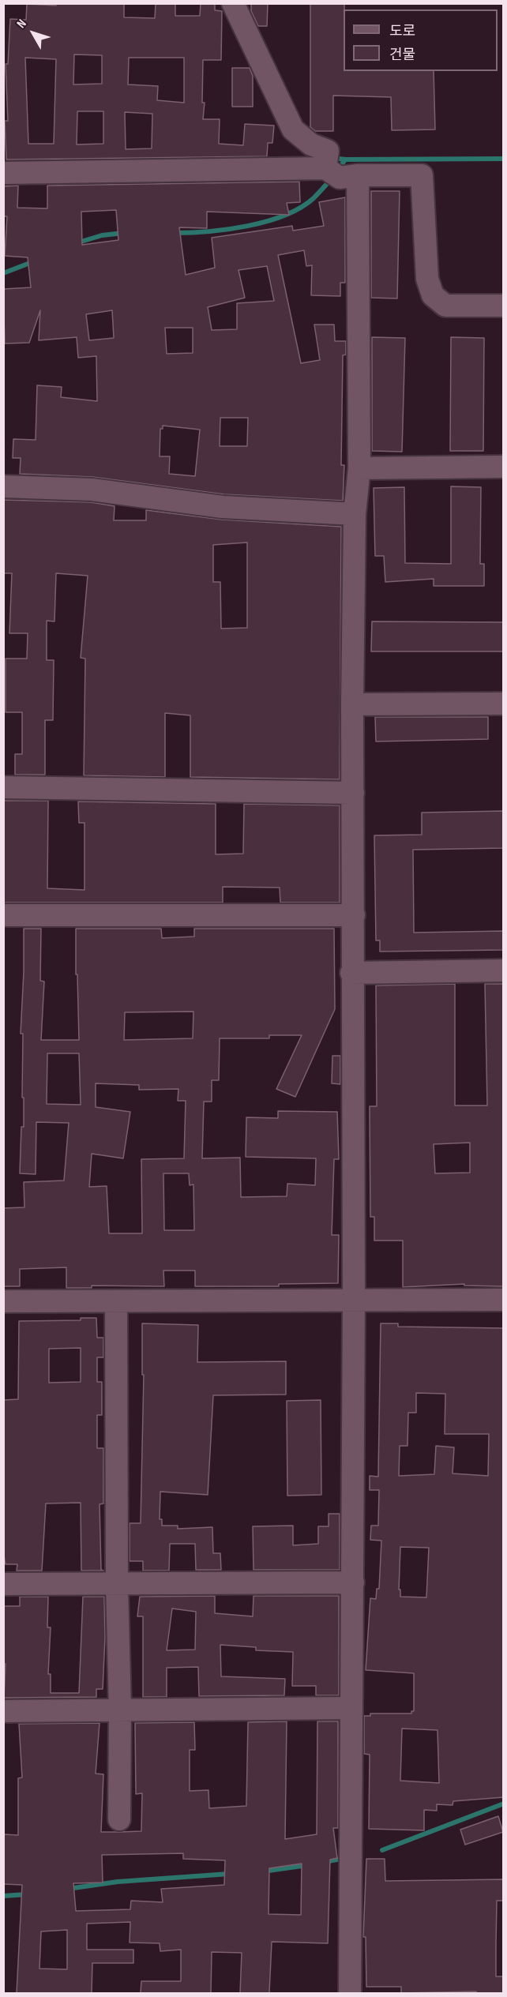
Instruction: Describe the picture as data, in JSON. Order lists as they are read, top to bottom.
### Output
{
  "legend": ["도로", "건물"],
  "north": "top left"
}
